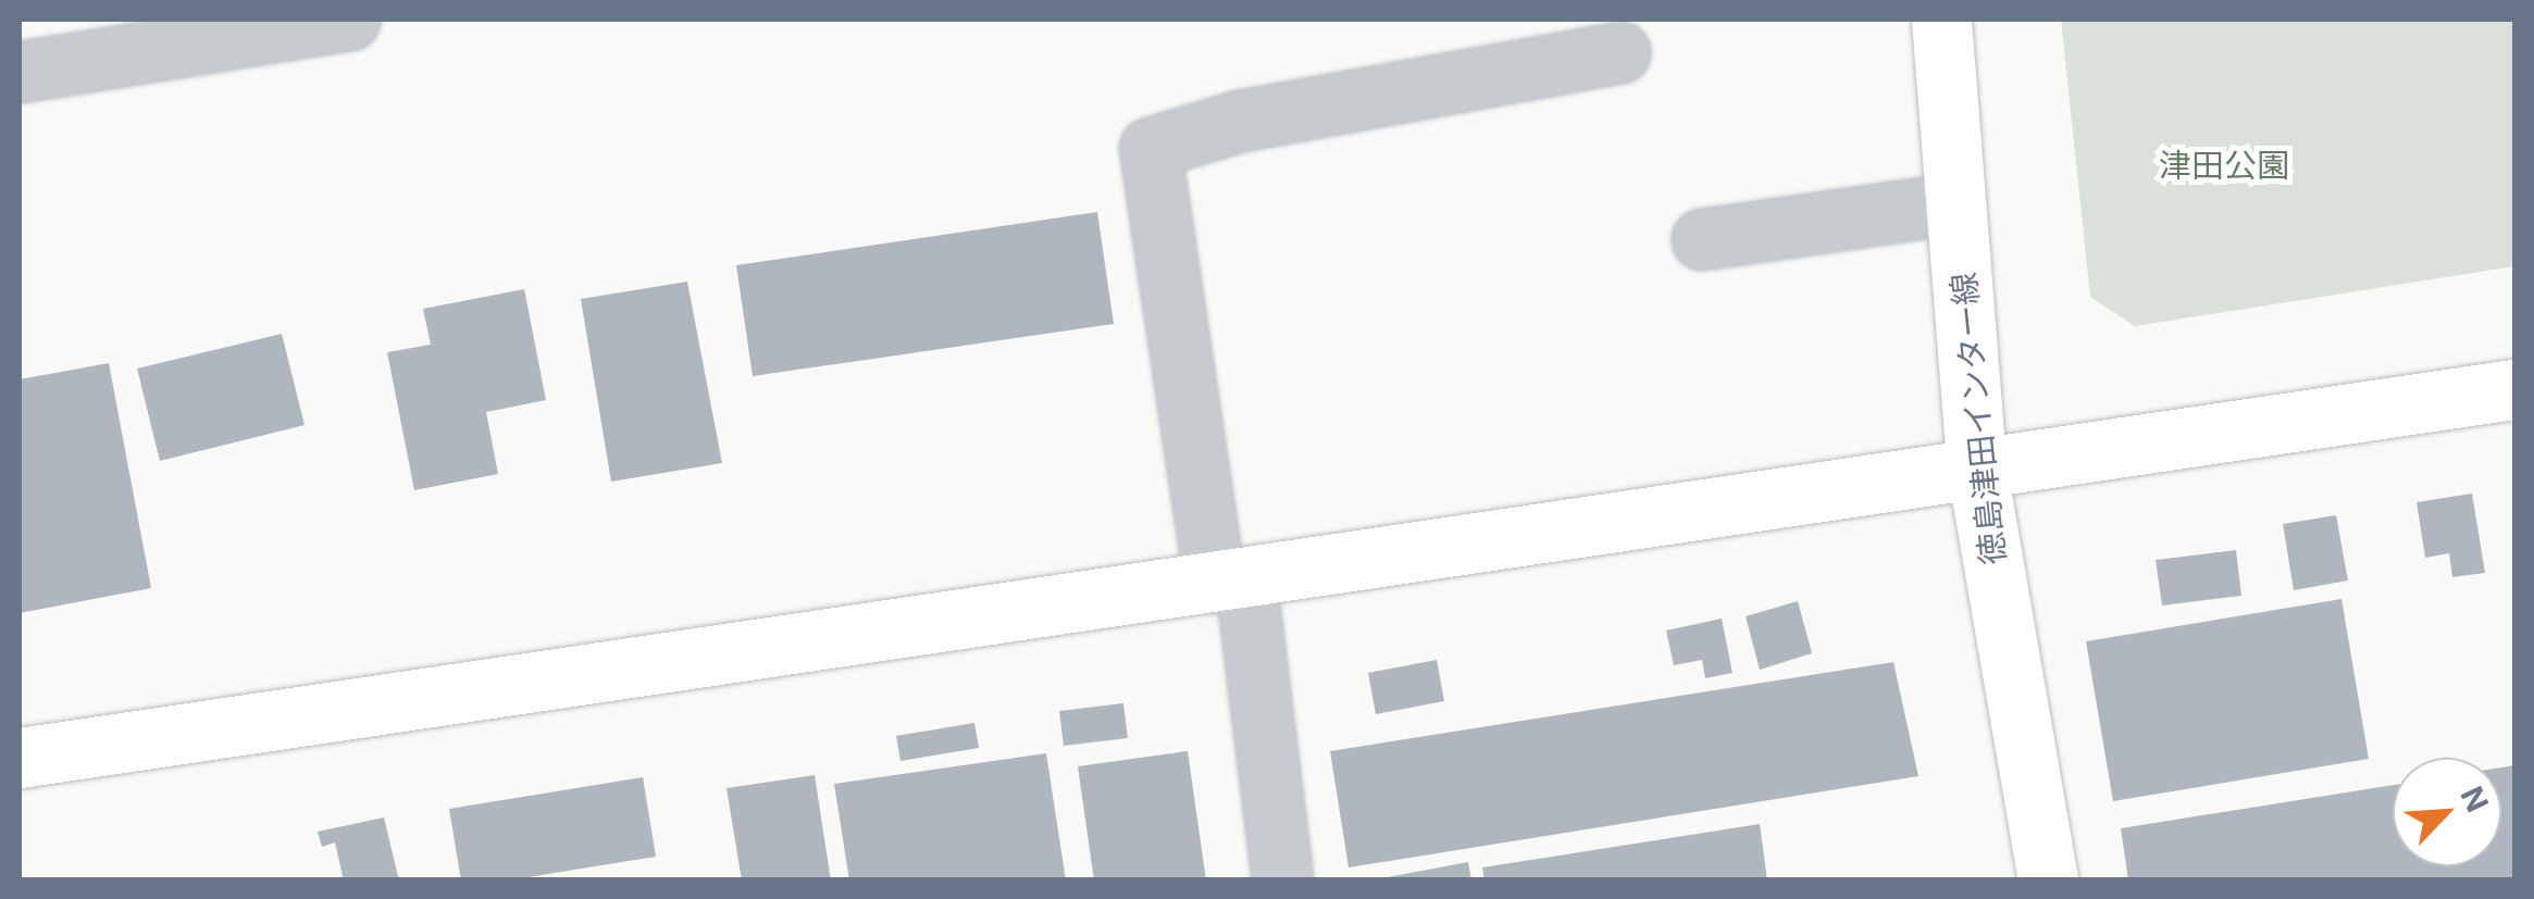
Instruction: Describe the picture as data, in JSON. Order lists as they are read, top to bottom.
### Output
{
  "streets": {
    "street": ["徳島津田インター線"]
  },
  "parks": ["津田公園"],
  "north": "top right"
}
